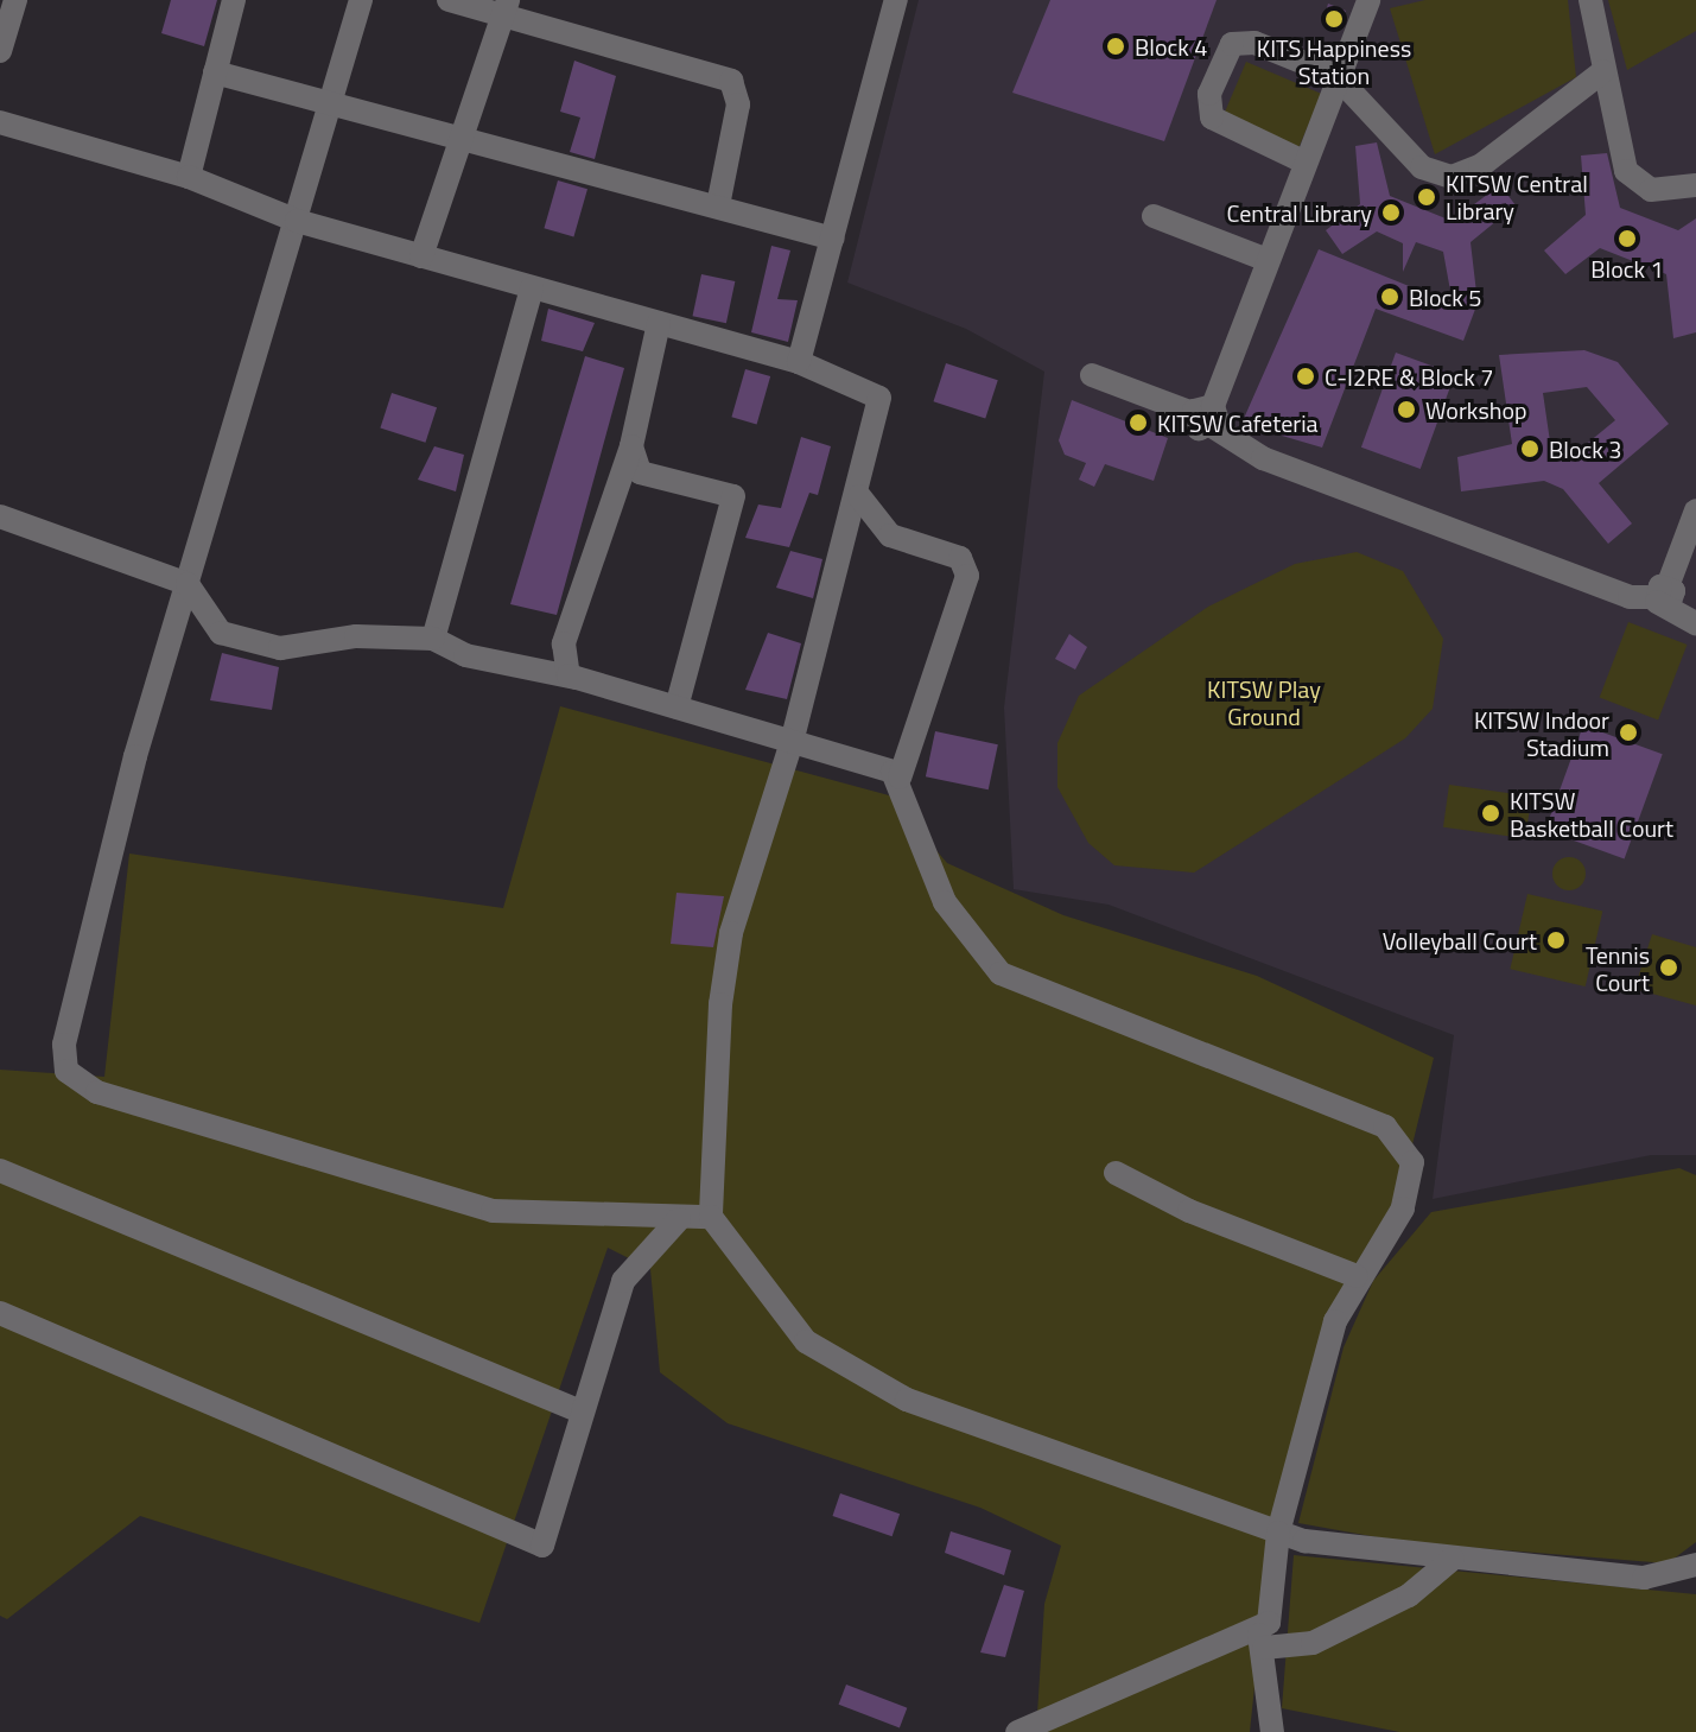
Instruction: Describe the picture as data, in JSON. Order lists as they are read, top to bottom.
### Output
{
  "parks": ["KITSW Play Ground"],
  "places": [
    "KITS Happiness Station",
    "Block 4",
    "KITSW Central Library",
    "Central Library",
    "Block 1",
    "Block 5",
    "C-I2RE & Block 7",
    "Workshop",
    "KITSW Cafeteria",
    "Block 3",
    "KITSW Indoor Stadium",
    "KITSW Basketball Court",
    "Volleyball Court",
    "Tennis Court"
  ]
}
